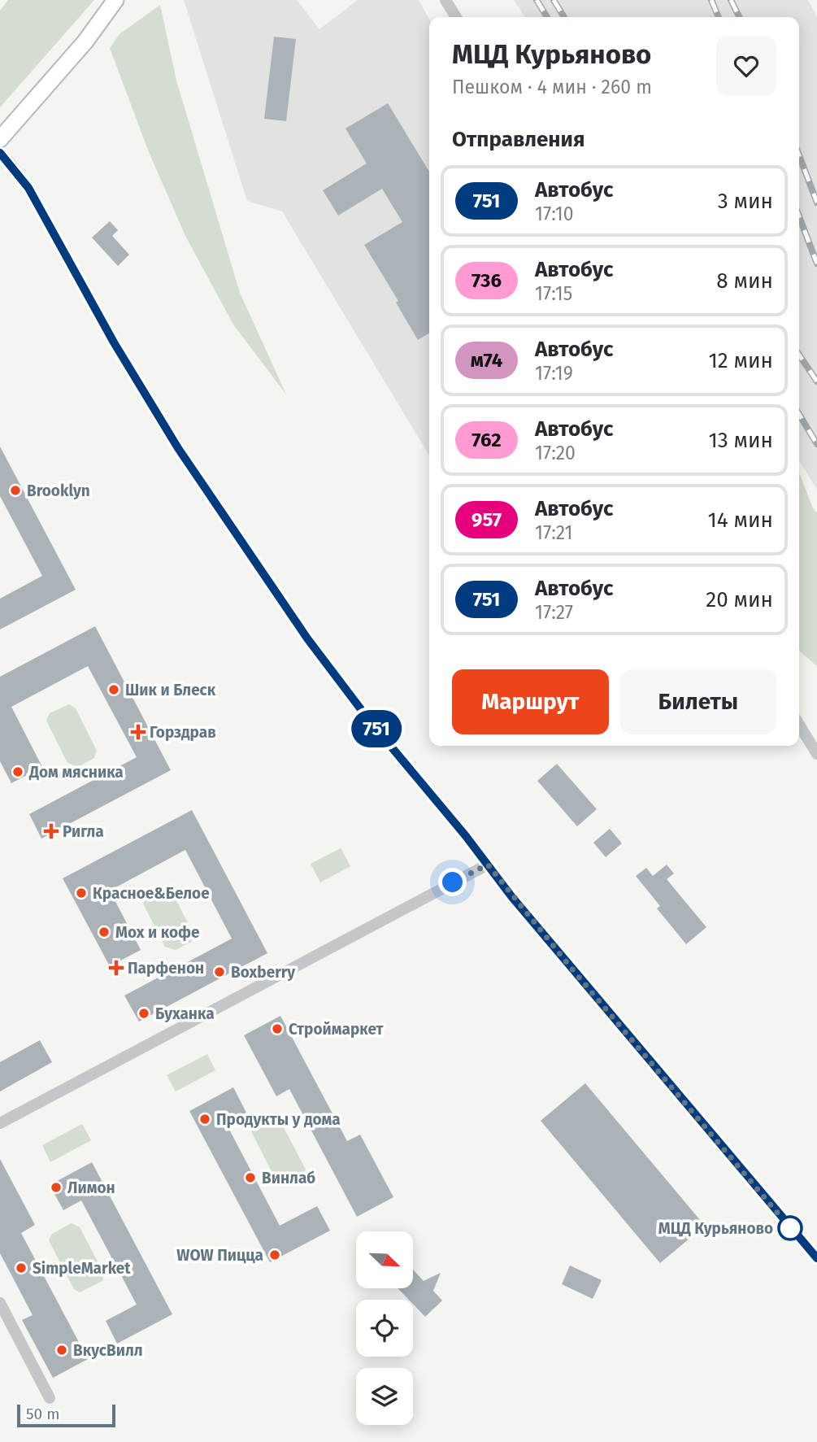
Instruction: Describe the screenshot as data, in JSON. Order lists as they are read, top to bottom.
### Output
{
  "places": {
    "other": [
      "Brooklyn",
      "Шик и Блеск",
      "Дом мясника",
      "Красное&Белое",
      "Мох и кофе",
      "Boxberry",
      "Буханка",
      "Строймаркет",
      "Продукты у дома",
      "Винлаб",
      "Лимон",
      "МЦД Курьяново",
      "WOW Пицца",
      "SimpleMarket",
      "ВкусВилл"
    ],
    "health": ["Горздрав", "Ригла", "Парфенон"]
  },
  "lines": ["bus line 751"],
  "scale_bar": "50 m",
  "north": "bottom right",
  "page": {
    "on_map": "751",
    "heading": [
      ["МЦД Курьяново", "Пешком · 4 мин · 260 m"],
      "Отправления"
    ],
    "list": [
      {
        "mark": "751",
        "name": "Автобус",
        "note": "17:10",
        "value": "3 мин"
      },
      {
        "mark": "736",
        "name": "Автобус",
        "note": "17:15",
        "value": "8 мин"
      },
      {
        "mark": "м74",
        "name": "Автобус",
        "note": "17:19",
        "value": "12 мин"
      },
      {
        "mark": "762",
        "name": "Автобус",
        "note": "17:20",
        "value": "13 мин"
      },
      {
        "mark": "957",
        "name": "Автобус",
        "note": "17:21",
        "value": "14 мин"
      },
      {
        "mark": "751",
        "name": "Автобус",
        "note": "17:27",
        "value": "20 мин"
      }
    ],
    "buttons": ["Маршрут", "Билеты"],
    "scale": "50 m"
  }
}
